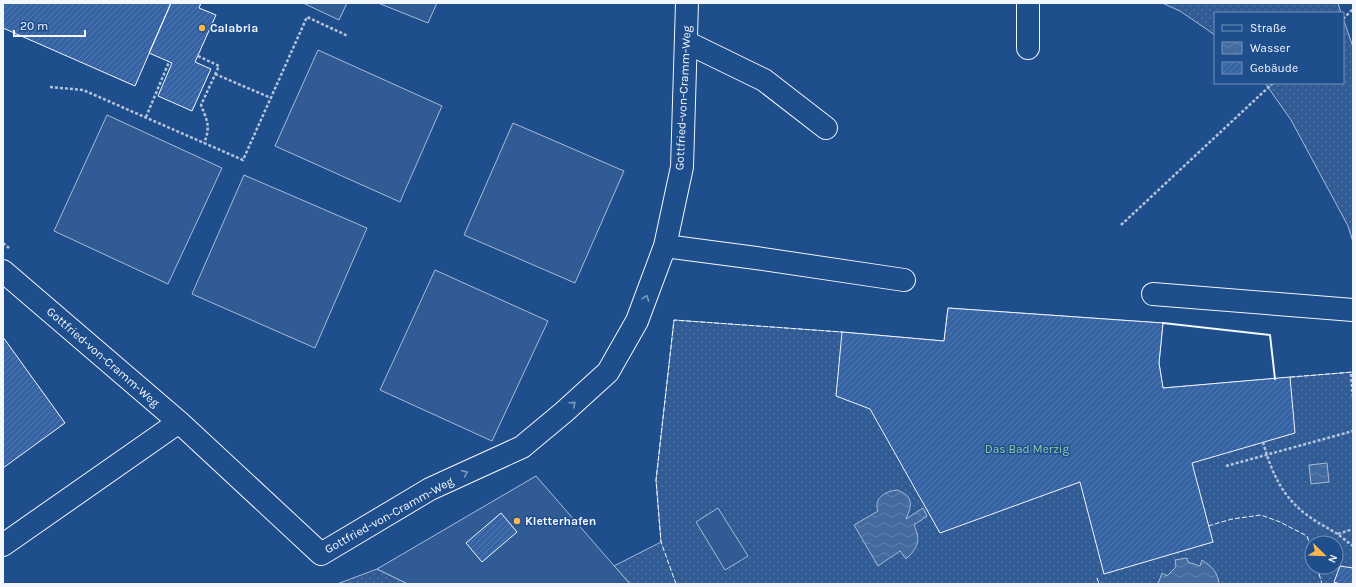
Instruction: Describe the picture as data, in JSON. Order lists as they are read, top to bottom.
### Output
{
  "streets": {
    "street": ["Gottfried-von-Cramm-Weg"]
  },
  "parks": ["Das Bad Merzig"],
  "places": ["Calabria", "Kletterhafen"],
  "legend": ["Straße", "Wasser", "Gebäude"],
  "scale_bar": "20 m",
  "north": "bottom right"
}
